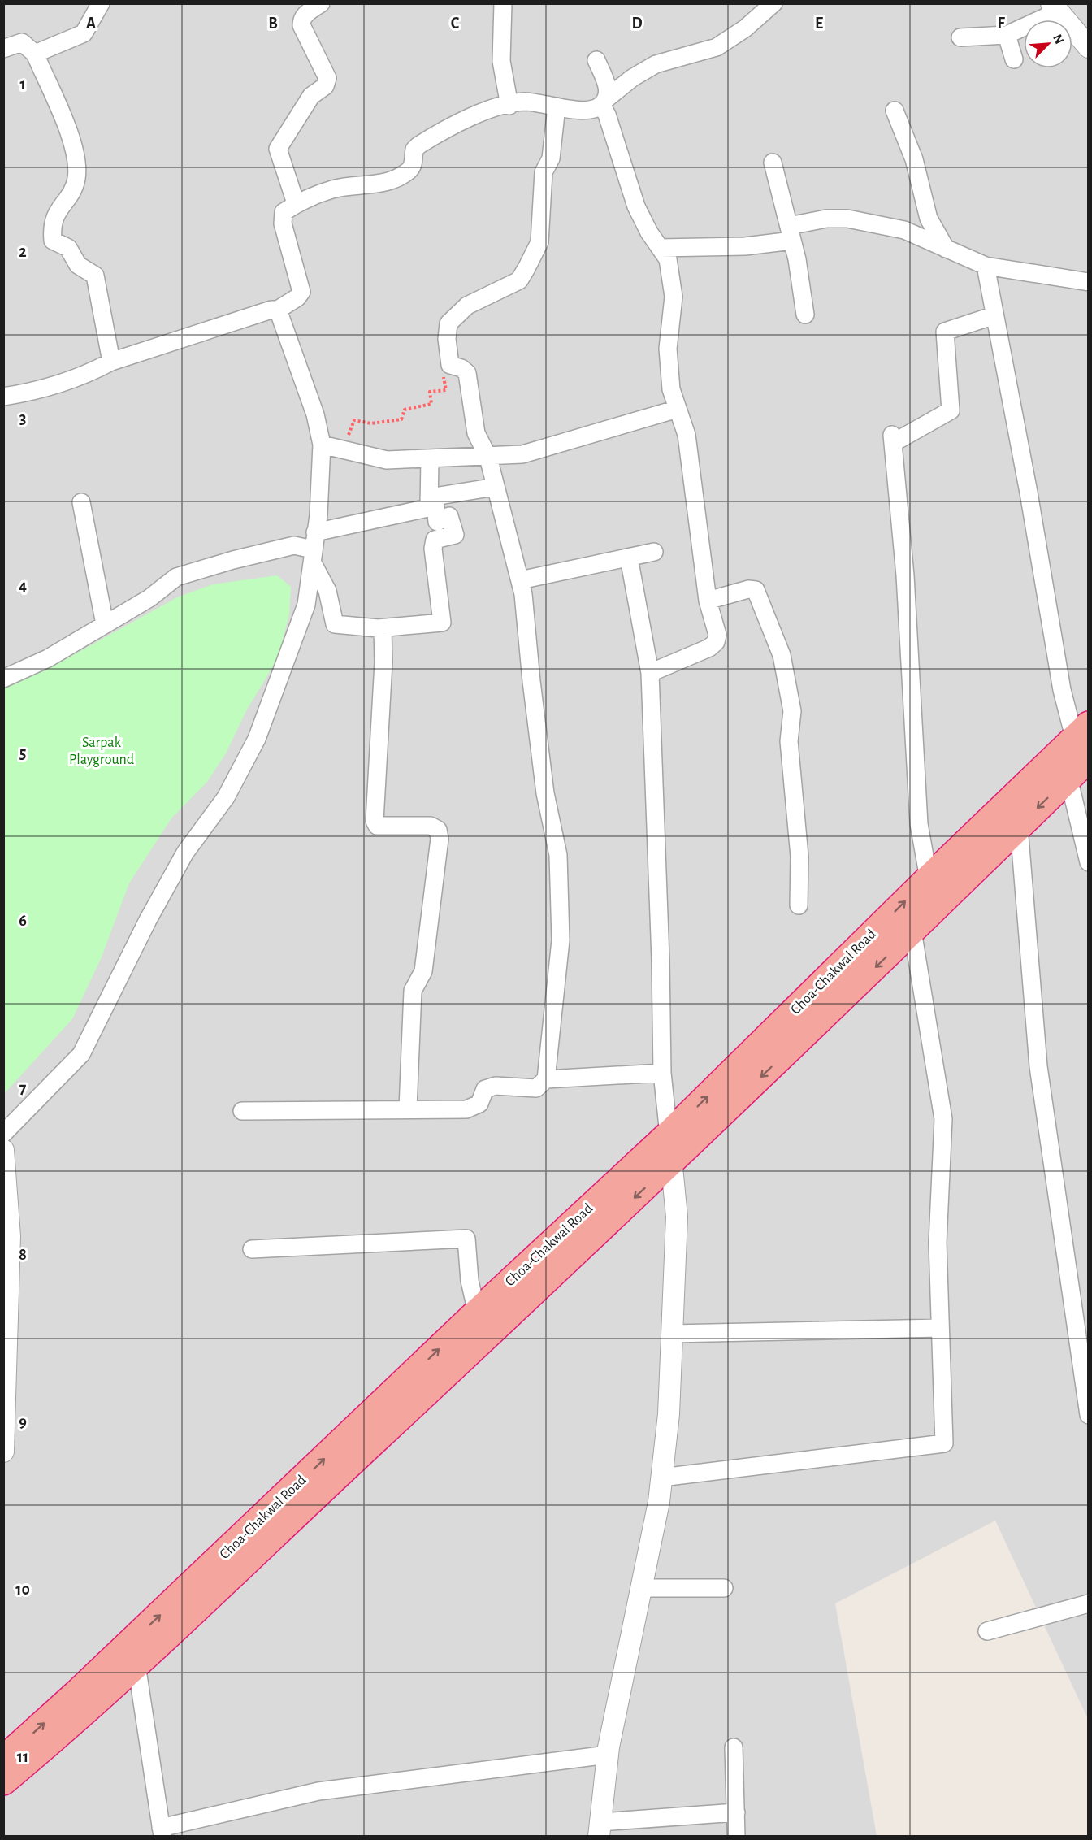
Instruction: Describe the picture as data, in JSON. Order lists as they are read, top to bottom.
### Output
{
  "streets": {
    "highway": ["Choa-Chakwal Road"]
  },
  "parks": ["Sarpak Playground"],
  "north": "top right",
  "grid": {
    "columns": [
      "A",
      "B",
      "C",
      "D",
      "E",
      "F"
    ],
    "rows": [
      "1",
      "2",
      "3",
      "4",
      "5",
      "6",
      "7",
      "8",
      "9",
      "10",
      "11"
    ]
  }
}
